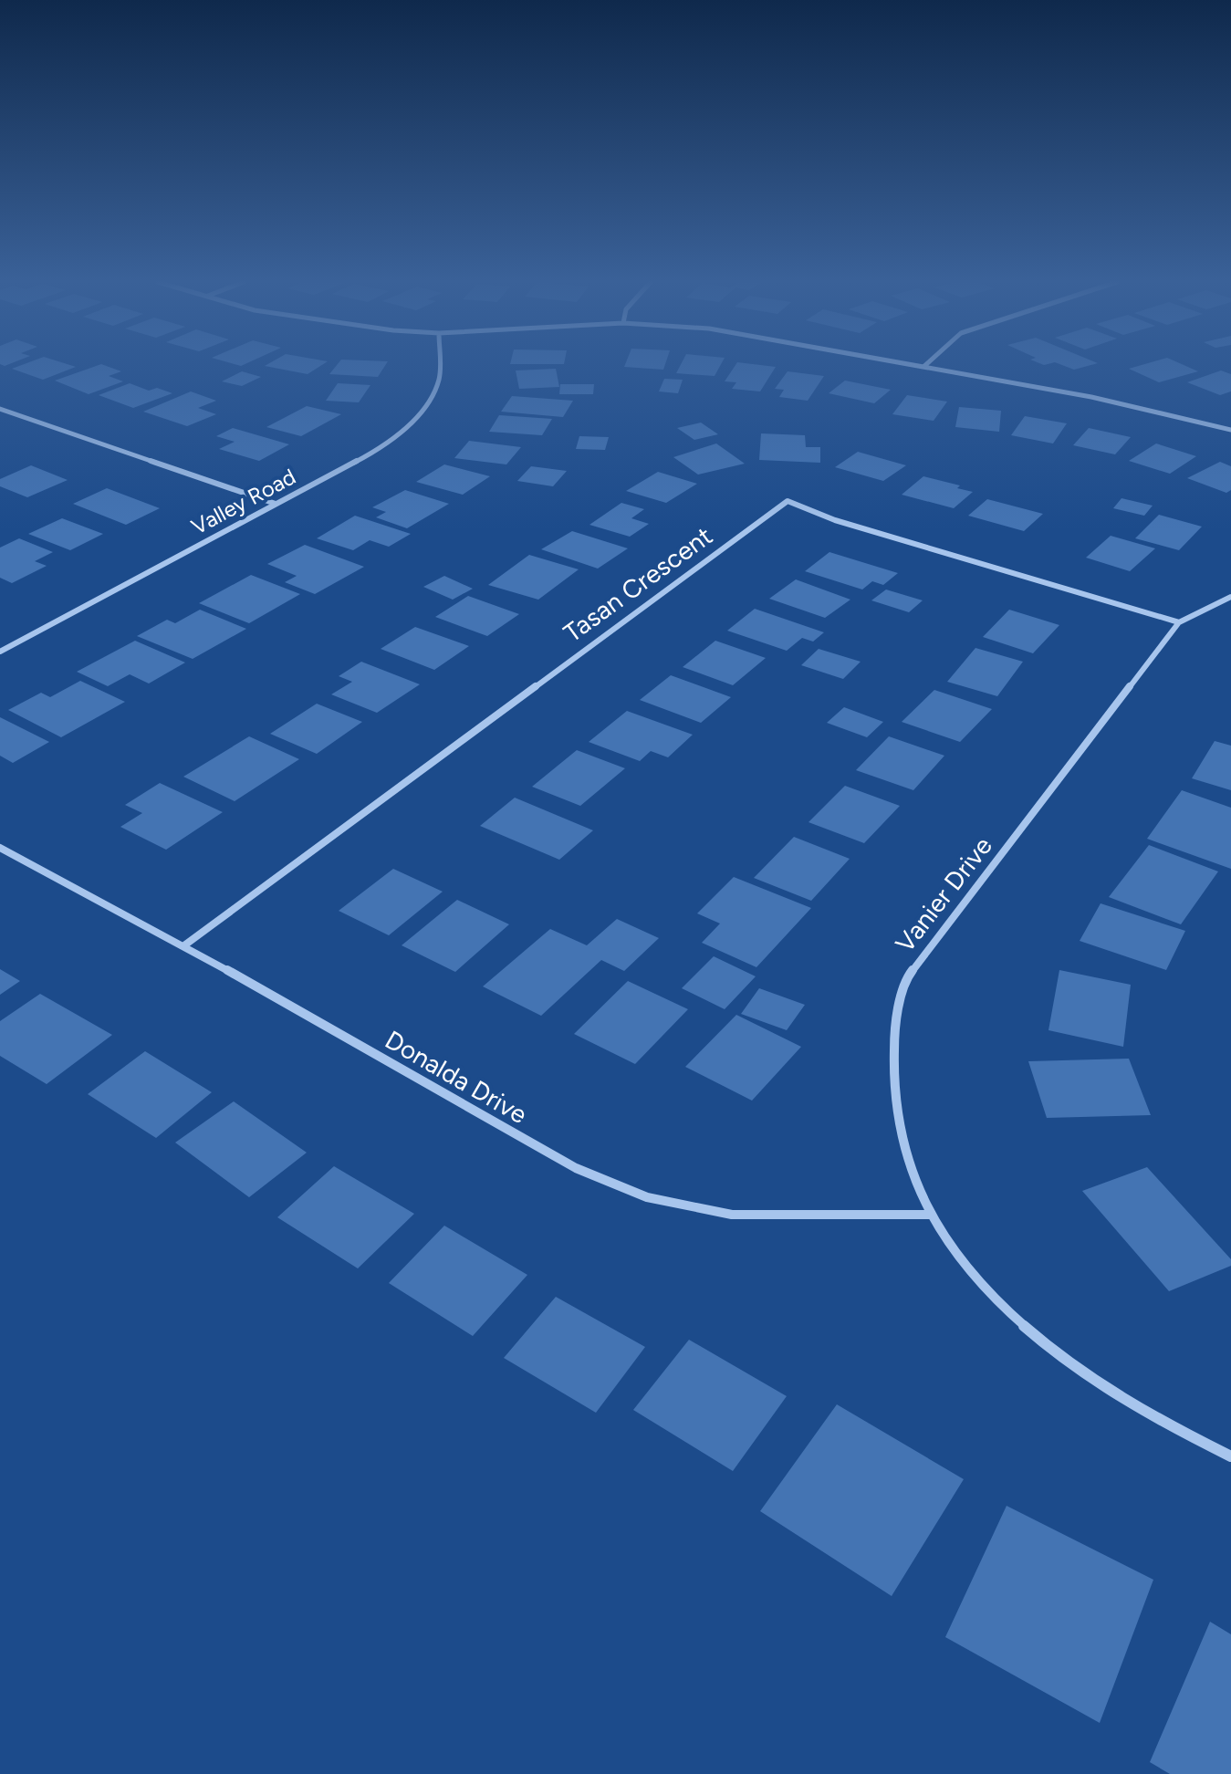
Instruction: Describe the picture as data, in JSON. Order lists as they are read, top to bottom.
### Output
{
  "streets": {
    "street": [
      "Valley Road",
      "Tasan Crescent",
      "Vanier Drive",
      "Donalda Drive"
    ]
  },
  "crossings": [
    ["Tasan Crescent", "Vanier Drive"],
    ["Tasan Crescent", "Donalda Drive"],
    ["Vanier Drive", "Donalda Drive"]
  ]
}
